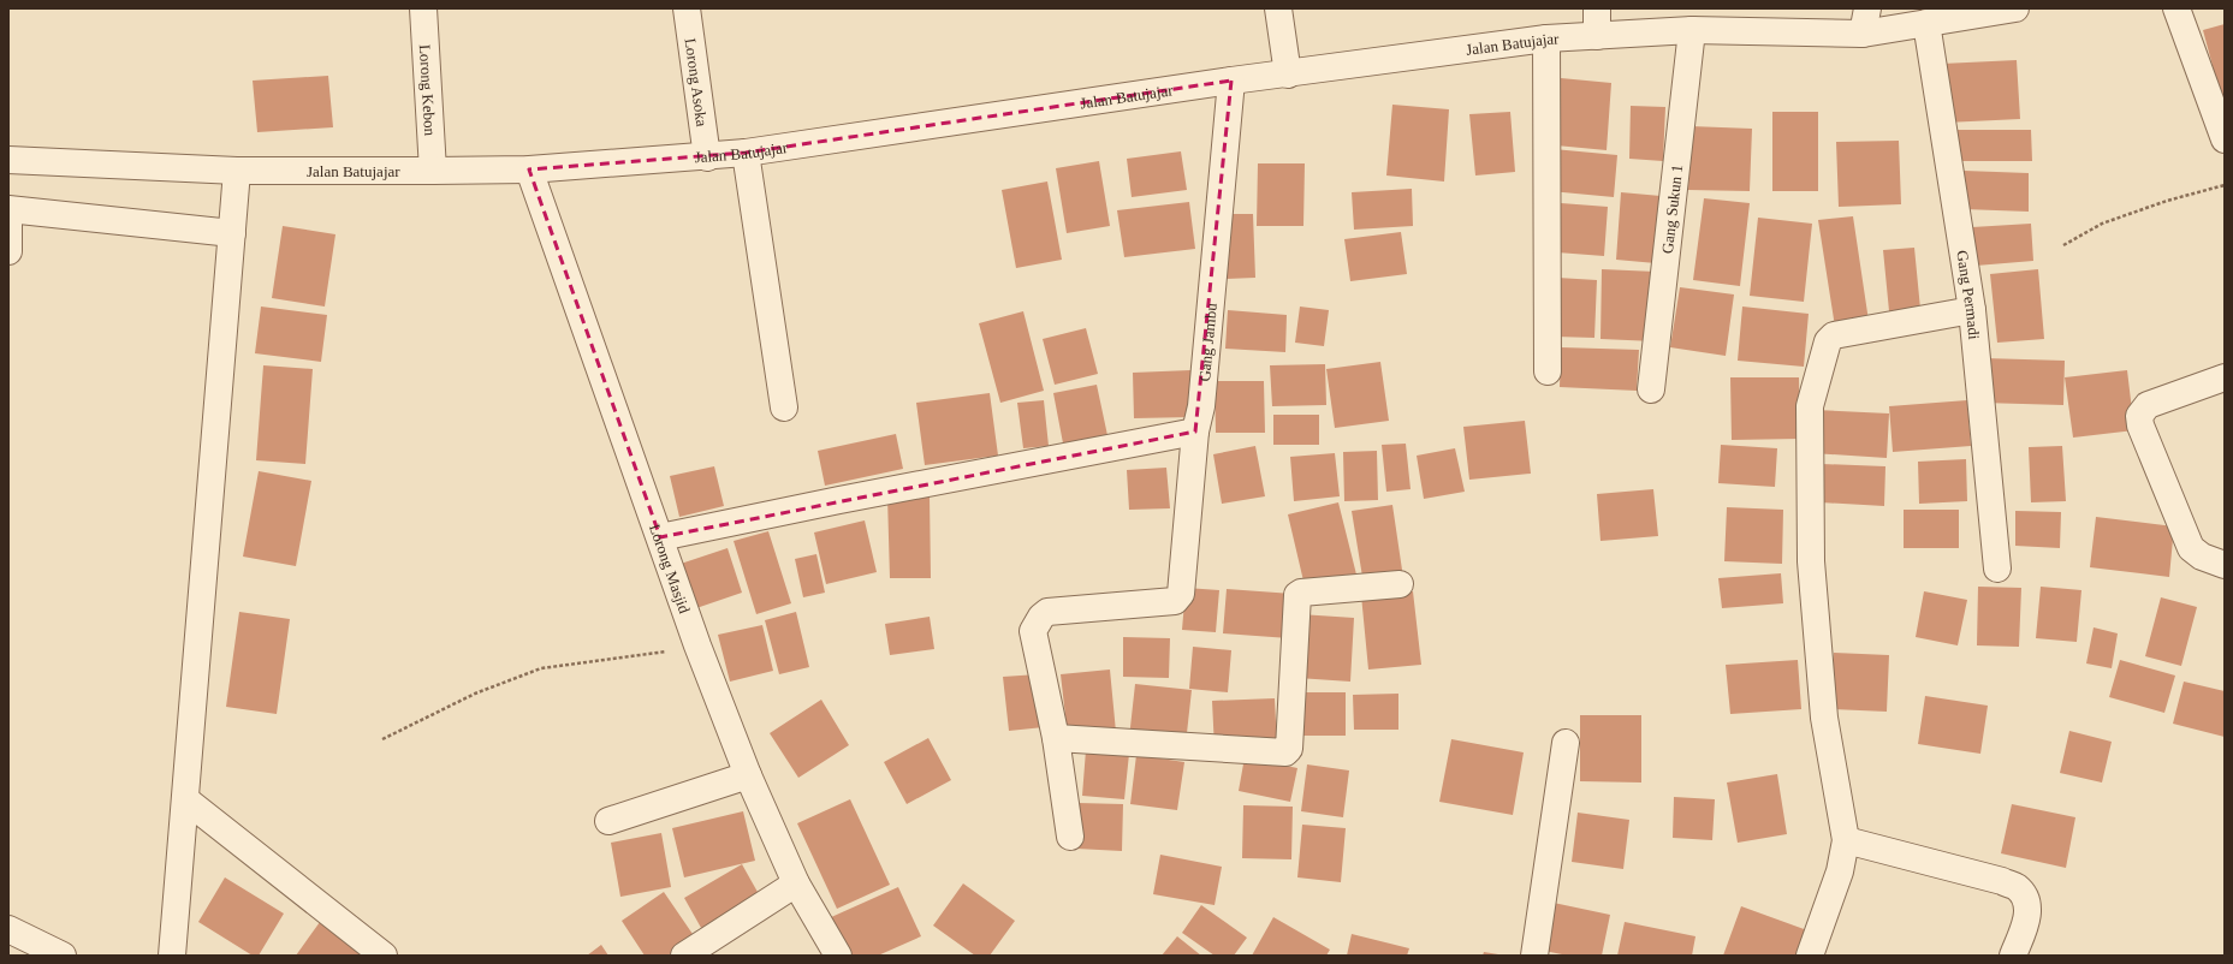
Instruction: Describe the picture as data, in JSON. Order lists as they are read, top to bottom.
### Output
{
  "streets": {
    "street": [
      "Jalan Batujajar",
      "Lorong Asoka",
      "Lorong Kebon",
      "Gang Sukun 1",
      "Gang Permadi",
      "Gang Jambu",
      "Lorong Masjid"
    ]
  },
  "crossings": [
    ["Jalan Batujajar", "Lorong Asoka"],
    ["Jalan Batujajar", "Lorong Kebon"],
    ["Jalan Batujajar", "Gang Sukun 1"],
    ["Jalan Batujajar", "Gang Permadi"],
    ["Jalan Batujajar", "Gang Jambu"],
    ["Jalan Batujajar", "Lorong Masjid"]
  ]
}
